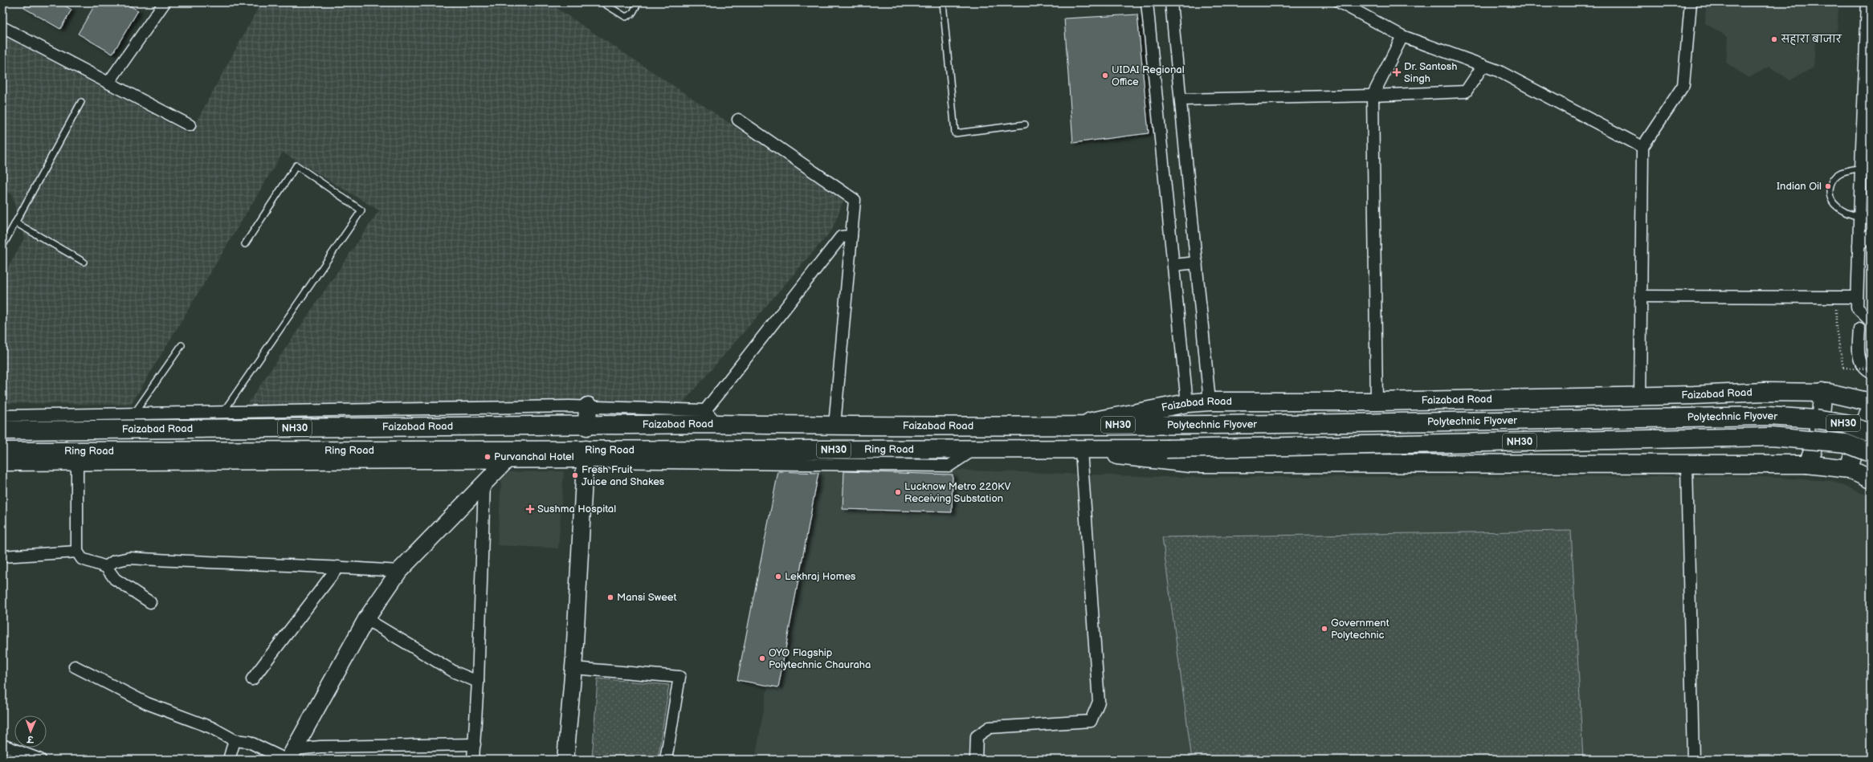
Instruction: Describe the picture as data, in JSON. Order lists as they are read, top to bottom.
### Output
{
  "streets": {
    "main road": [
      "Faizabad Road",
      "Polytechnic Flyover",
      "NH30",
      "Ring Road"
    ]
  },
  "crossings": [
    ["Faizabad Road", "Polytechnic Flyover"],
    ["Polytechnic Flyover", "Ring Road"]
  ],
  "places": {
    "other": [
      "सहारा बाजार",
      "UIDAI Regional Office",
      "Indian Oil",
      "Purvanchal Hotel",
      "Fresh Fruit Juice and Shakes",
      "Lucknow Metro 220KV Receiving Substation",
      "Lekhraj Homes",
      "Mansi Sweet",
      "Government Polytechnic",
      "OYO Flagship Polytechnic Chauraha"
    ],
    "health": ["Dr. Santosh Singh", "Sushma Hospital"]
  },
  "north": "bottom"
}
